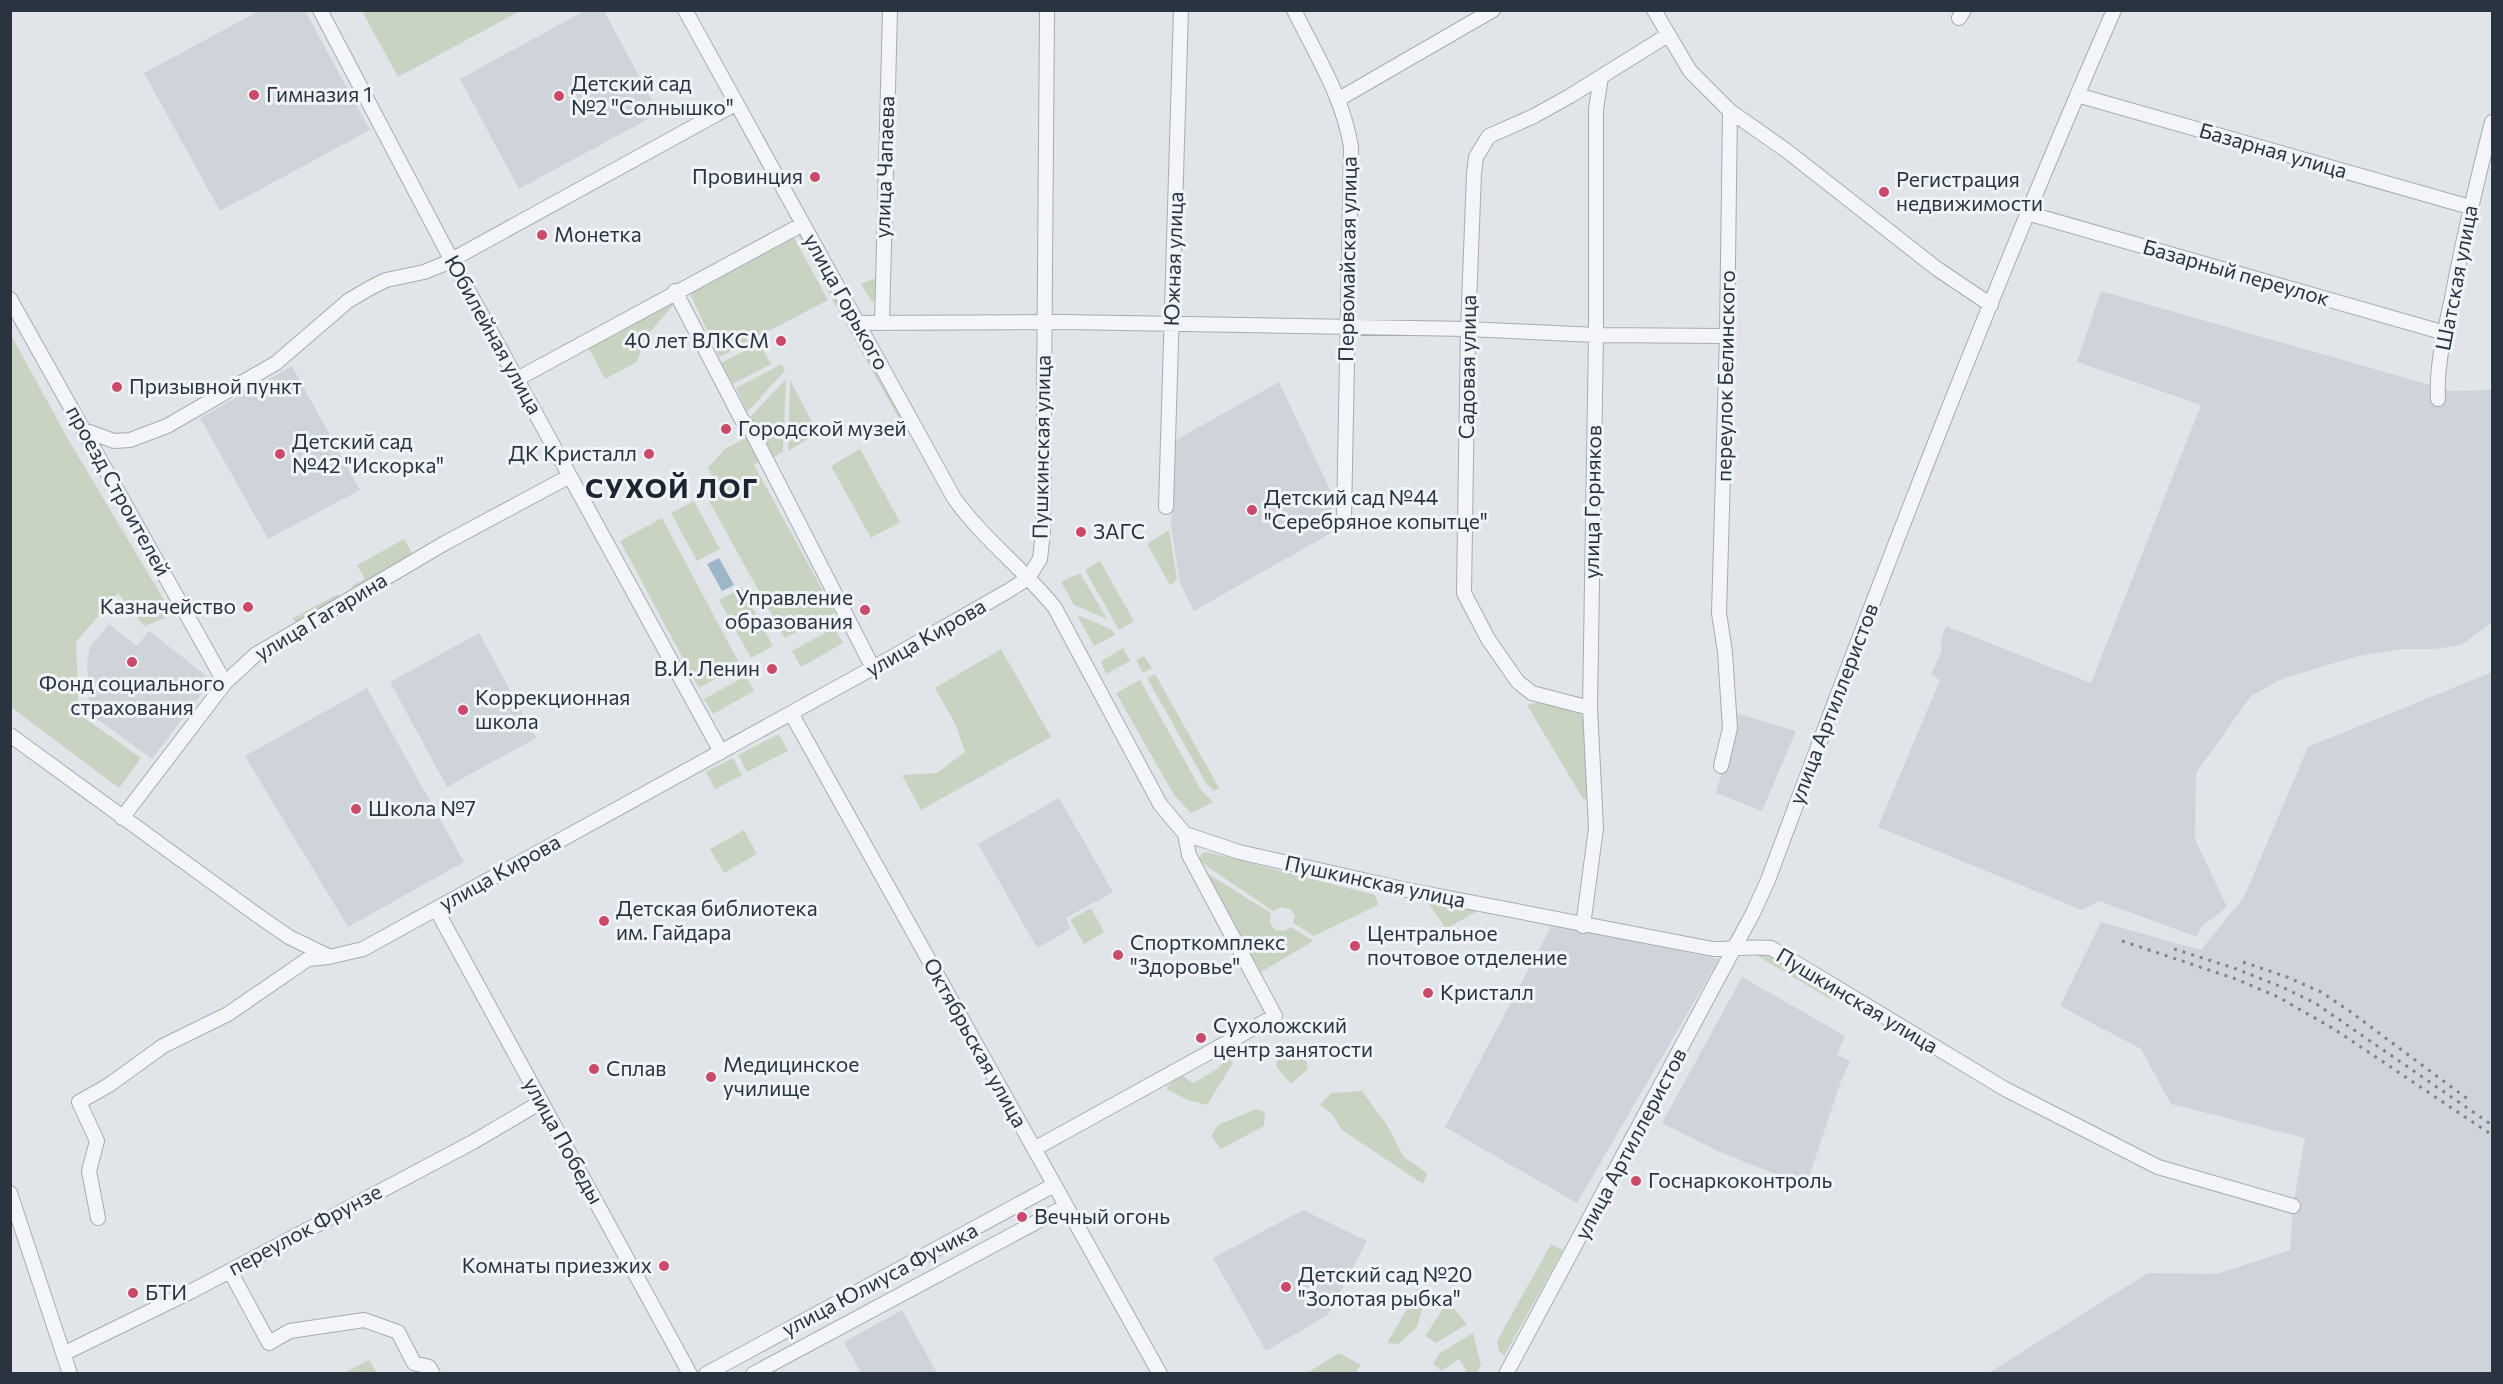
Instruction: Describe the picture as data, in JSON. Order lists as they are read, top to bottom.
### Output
{
  "streets": {
    "street": [
      "Базарная улица",
      "улица Чапаева",
      "Южная улица",
      "Первомайская улица",
      "Базарный переулок",
      "Шатская улица",
      "улица Горького",
      "Юбилейная улица",
      "Садовая улица",
      "переулок Белинского",
      "Пушкинская улица",
      "проезд Строителей",
      "улица Горняков",
      "улица Гагарина",
      "улица Кирова",
      "улица Артиллеристов",
      "Октябрьская улица",
      "улица Победы",
      "переулок Фрунзе",
      "улица Юлиуса Фучика"
    ]
  },
  "crossings": [
    ["Базарная улица", "Шатская улица"],
    ["Базарная улица", "улица Артиллеристов"],
    ["Базарный переулок", "Шатская улица"],
    ["Базарный переулок", "улица Артиллеристов"],
    ["улица Горького", "Пушкинская улица"],
    ["улица Горького", "улица Кирова"],
    ["Юбилейная улица", "улица Гагарина"],
    ["Юбилейная улица", "улица Кирова"],
    ["Садовая улица", "улица Горняков"],
    ["Пушкинская улица", "улица Горняков"],
    ["Пушкинская улица", "улица Кирова"],
    ["Пушкинская улица", "улица Артиллеристов"],
    ["проезд Строителей", "улица Гагарина"],
    ["улица Кирова", "Октябрьская улица"],
    ["улица Кирова", "улица Победы"],
    ["Октябрьская улица", "улица Юлиуса Фучика"],
    ["улица Победы", "переулок Фрунзе"]
  ],
  "districts": ["СУХОЙ ЛОГ"],
  "places": [
    "Гимназия 1",
    "Детский сад №2 \"Солнышко\"",
    "Провинция",
    "Регистрация недвижимости",
    "Монетка",
    "40 лет ВЛКСМ",
    "Призывной пункт",
    "Городской музей",
    "Детский сад №42 \"Искорка\"",
    "ДК Кристалл",
    "Детский сад №44 \"Серебряное копытце\"",
    "ЗАГС",
    "Казначейство",
    "Управление образования",
    "Фонд социального страхования",
    "В.И. Ленин",
    "Коррекционная школа",
    "Школа №7",
    "Детская библиотека им. Гайдара",
    "Центральное почтовое отделение",
    "Спорткомплекс \"Здоровье\"",
    "Кристалл",
    "Сухоложский центр занятости",
    "Сплав",
    "Медицинское училище",
    "Госнаркоконтроль",
    "Вечный огонь",
    "Комнаты приезжих",
    "Детский сад №20 \"Золотая рыбка\"",
    "БТИ"
  ]
}
